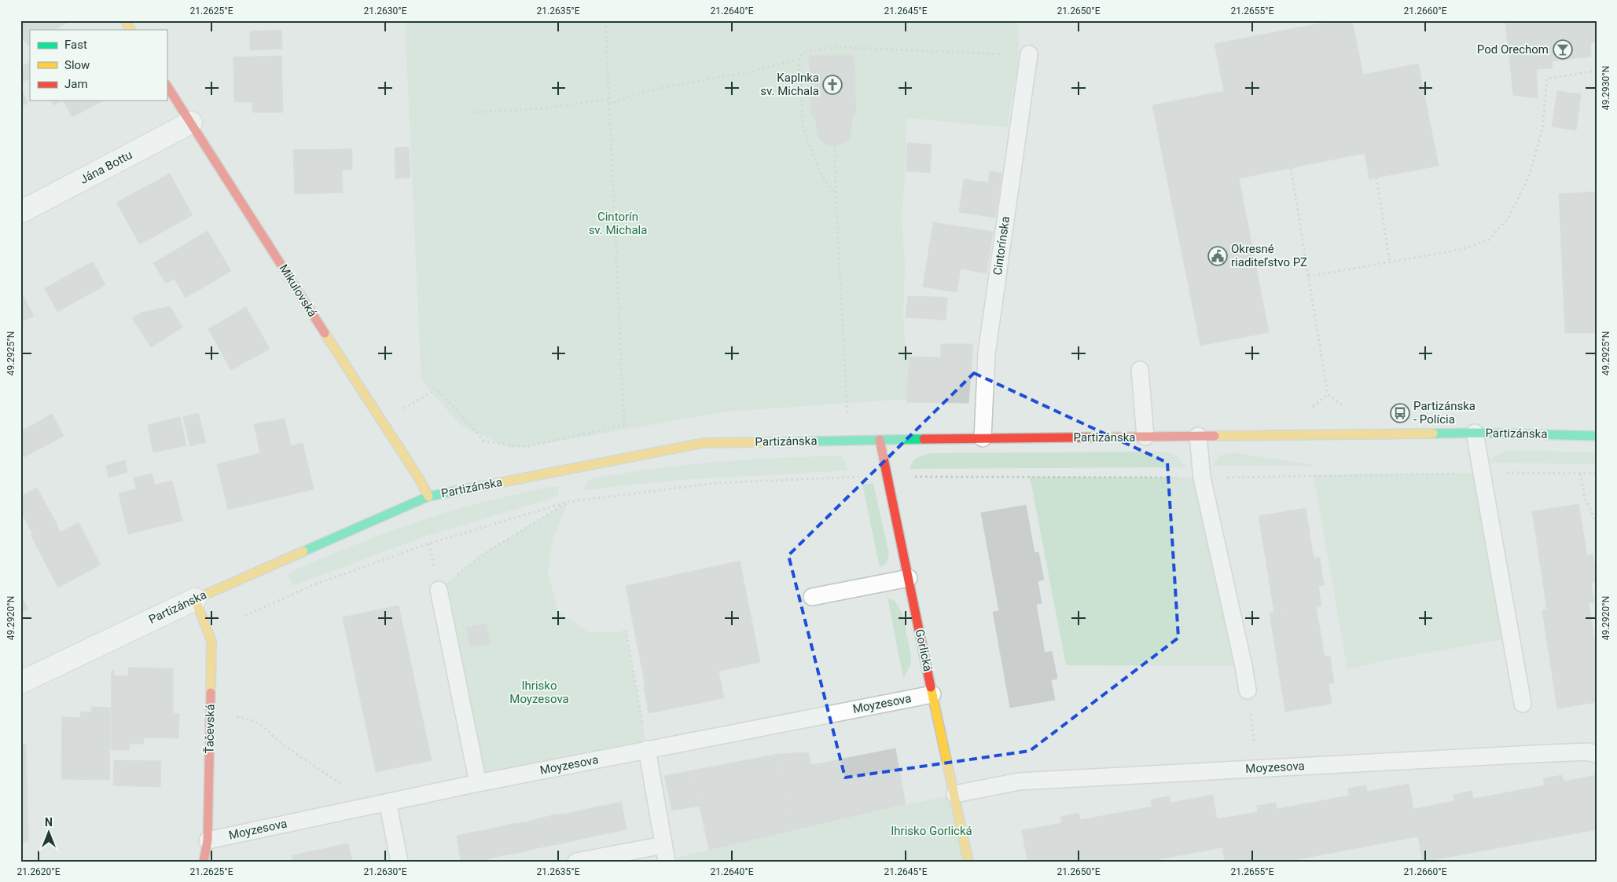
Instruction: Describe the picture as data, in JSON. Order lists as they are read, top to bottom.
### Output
{
  "streets": {
    "street": [
      "Jána Bottu",
      "Mikulovská",
      "Partizánska",
      "Gorlická",
      "Ťačevská"
    ],
    "lane": ["Cintorínska", "Moyzesova"]
  },
  "crossings": [
    ["Jána Bottu", "Mikulovská"],
    ["Cintorínska", "Partizánska"],
    ["Mikulovská", "Partizánska"],
    ["Partizánska", "Gorlická"],
    ["Partizánska", "Ťačevská"],
    ["Gorlická", "Moyzesova"],
    ["Moyzesova", "Ťačevská"]
  ],
  "parks": ["Cintorín sv. Michala", "Ihrisko Moyzesova", "Ihrisko Gorlická"],
  "places": {
    "bar": ["Pod Orechom"],
    "church": ["Kaplnka sv. Michala"],
    "public building": ["Okresné riaditeľstvo PZ"],
    "bus stop": ["Partizánska - Polícia"]
  },
  "legend": ["Fast", "Slow", "Jam"],
  "north": "top",
  "coordinates": [
    "21.2625°E",
    "21.2630°E",
    "21.2635°E",
    "21.2640°E",
    "21.2645°E",
    "21.2650°E",
    "21.2655°E",
    "21.2660°E",
    "49.2930°N",
    "49.2925°N",
    "49.2920°N",
    "21.2620°E"
  ]
}
